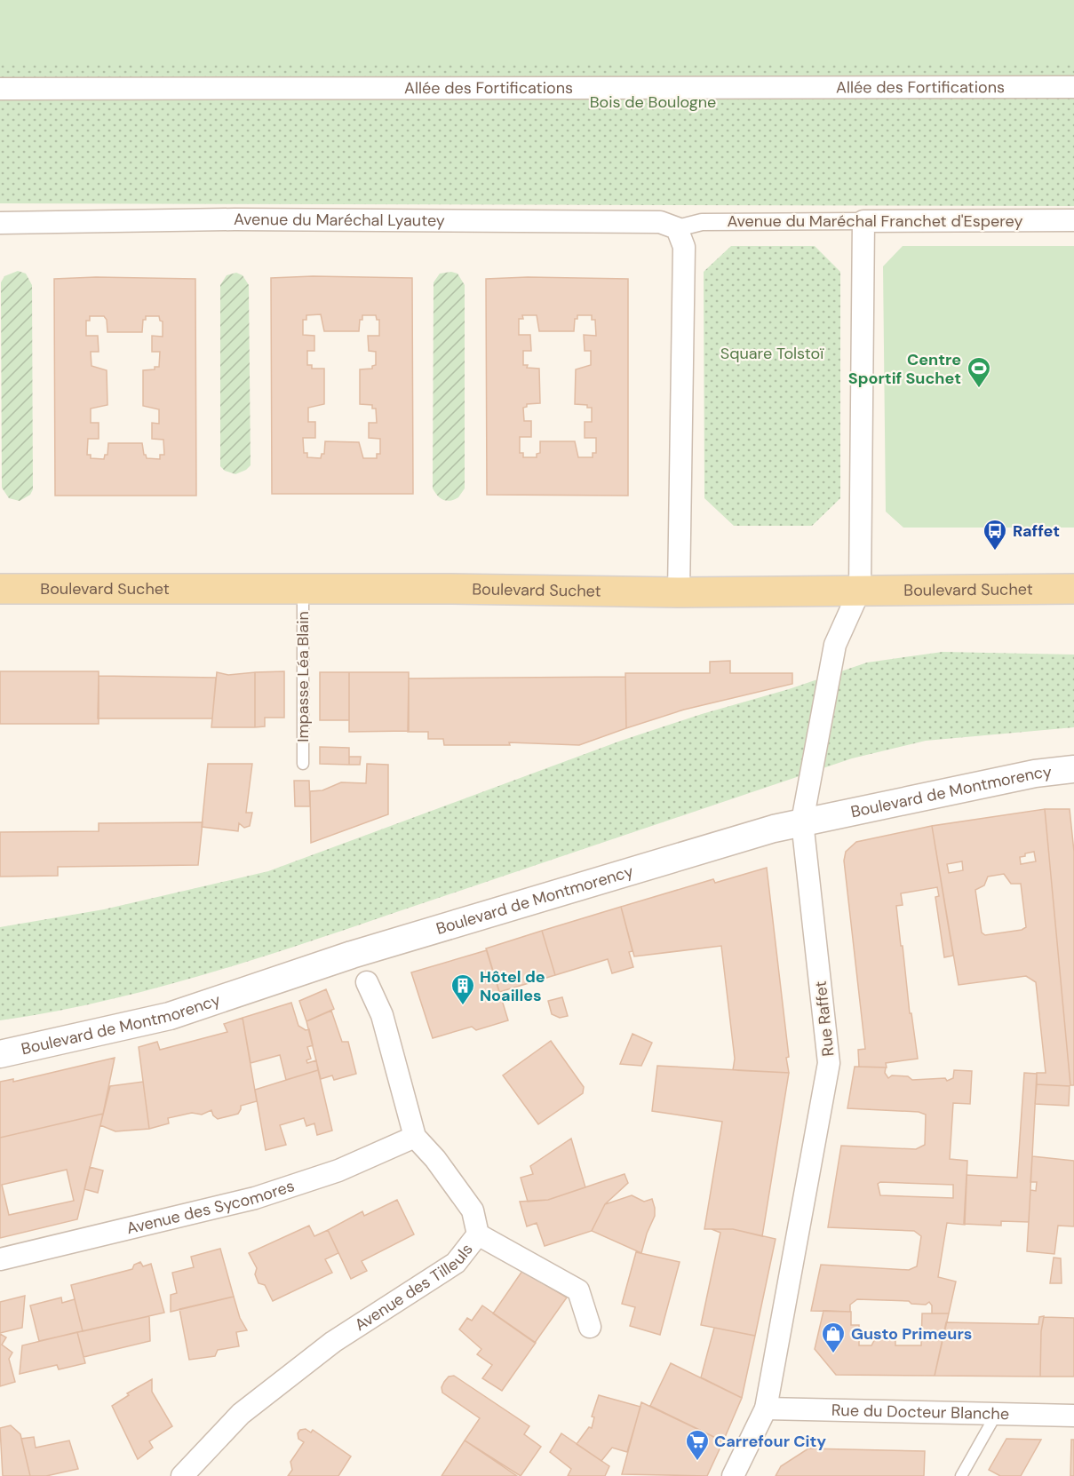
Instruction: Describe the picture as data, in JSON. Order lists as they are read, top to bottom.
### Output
{
  "streets": {
    "main road": ["Boulevard Suchet"],
    "street": [
      "Allée des Fortifications",
      "Avenue du Maréchal Lyautey",
      "Avenue du Maréchal Franchet d'Esperey",
      "Boulevard de Montmorency",
      "Rue Raffet",
      "Avenue des Sycomores",
      "Avenue des Tilleuls",
      "Rue du Docteur Blanche"
    ],
    "lane": ["Impasse Léa Blain"]
  },
  "crossings": [
    ["Avenue du Maréchal Lyautey", "Avenue du Maréchal Franchet d'Esperey"],
    ["Boulevard Suchet", "Impasse Léa Blain"],
    ["Boulevard Suchet", "Rue Raffet"],
    ["Boulevard de Montmorency", "Rue Raffet"],
    ["Boulevard de Montmorency", "Avenue des Tilleuls"],
    ["Rue Raffet", "Rue du Docteur Blanche"],
    ["Avenue des Sycomores", "Avenue des Tilleuls"]
  ],
  "parks": ["Bois de Boulogne", "Square Tolstoï"],
  "places": {
    "sports": ["Centre Sportif Suchet"],
    "bus stop": ["Raffet"],
    "building": ["Hôtel de Noailles"],
    "shop": ["Gusto Primeurs"],
    "supermarket": ["Carrefour City"]
  }
}
